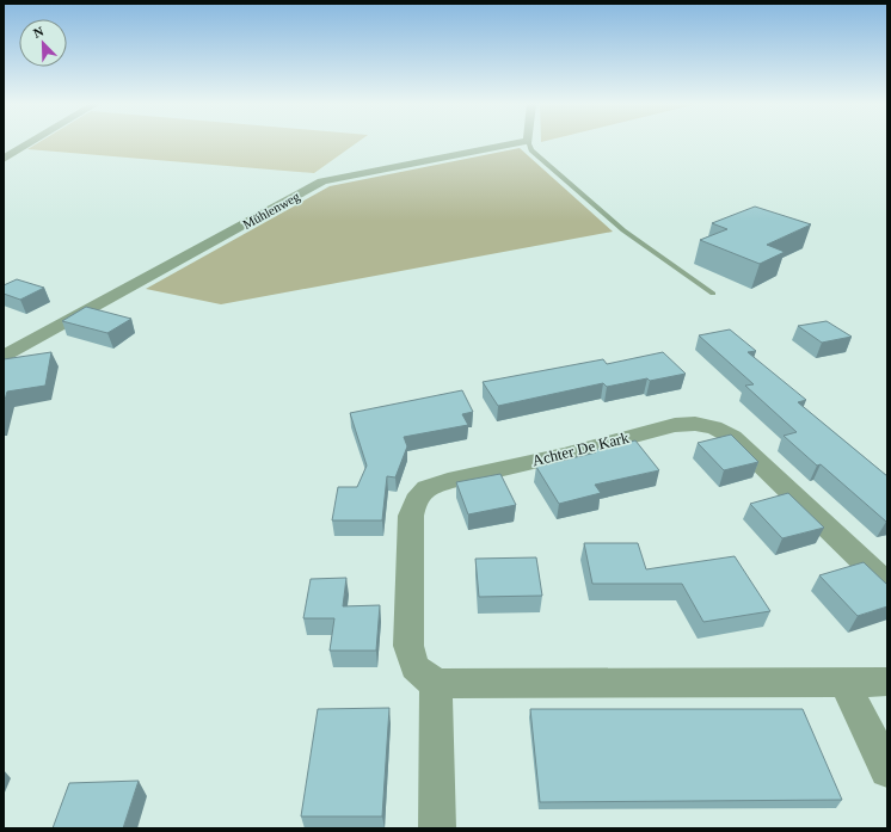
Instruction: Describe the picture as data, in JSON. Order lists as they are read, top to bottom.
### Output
{
  "streets": {
    "street": ["Mühlenweg", "Achter De Kark"]
  },
  "north": "top left"
}
